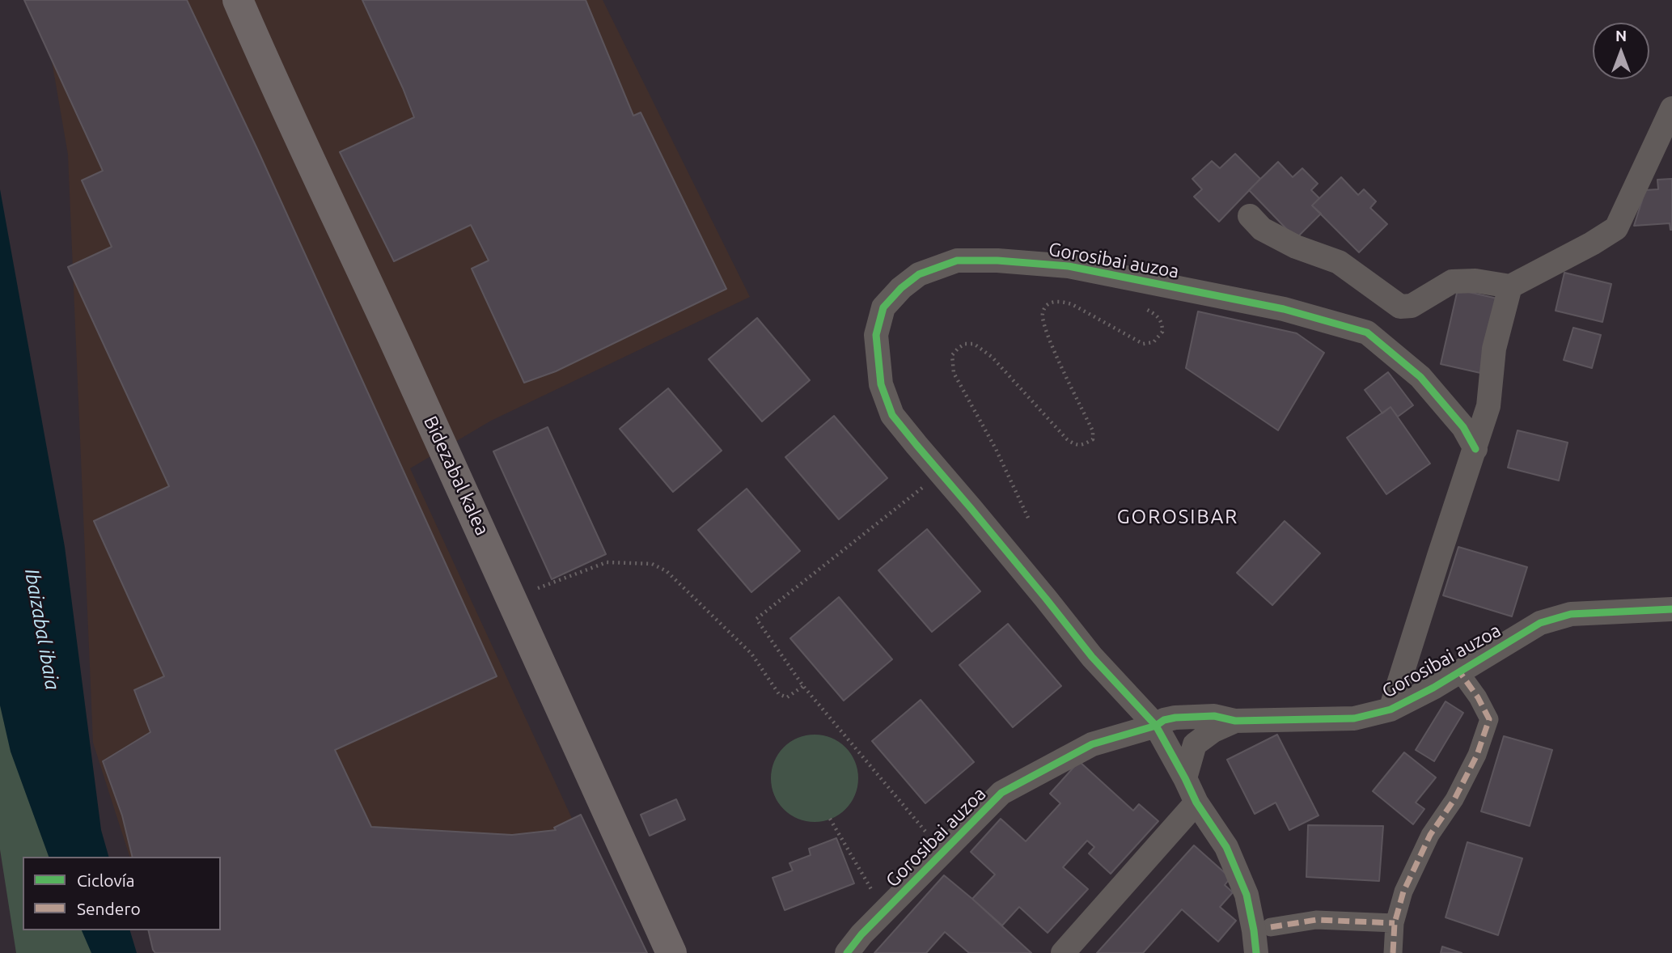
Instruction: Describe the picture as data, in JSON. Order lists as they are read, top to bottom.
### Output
{
  "streets": {
    "highway": ["Bidezabal kalea"],
    "street": ["Gorosibai auzoa"]
  },
  "districts": ["GOROSIBAR"],
  "water": ["Ibaizabal ibaia"],
  "legend": ["Ciclovía", "Sendero"],
  "north": "top"
}
